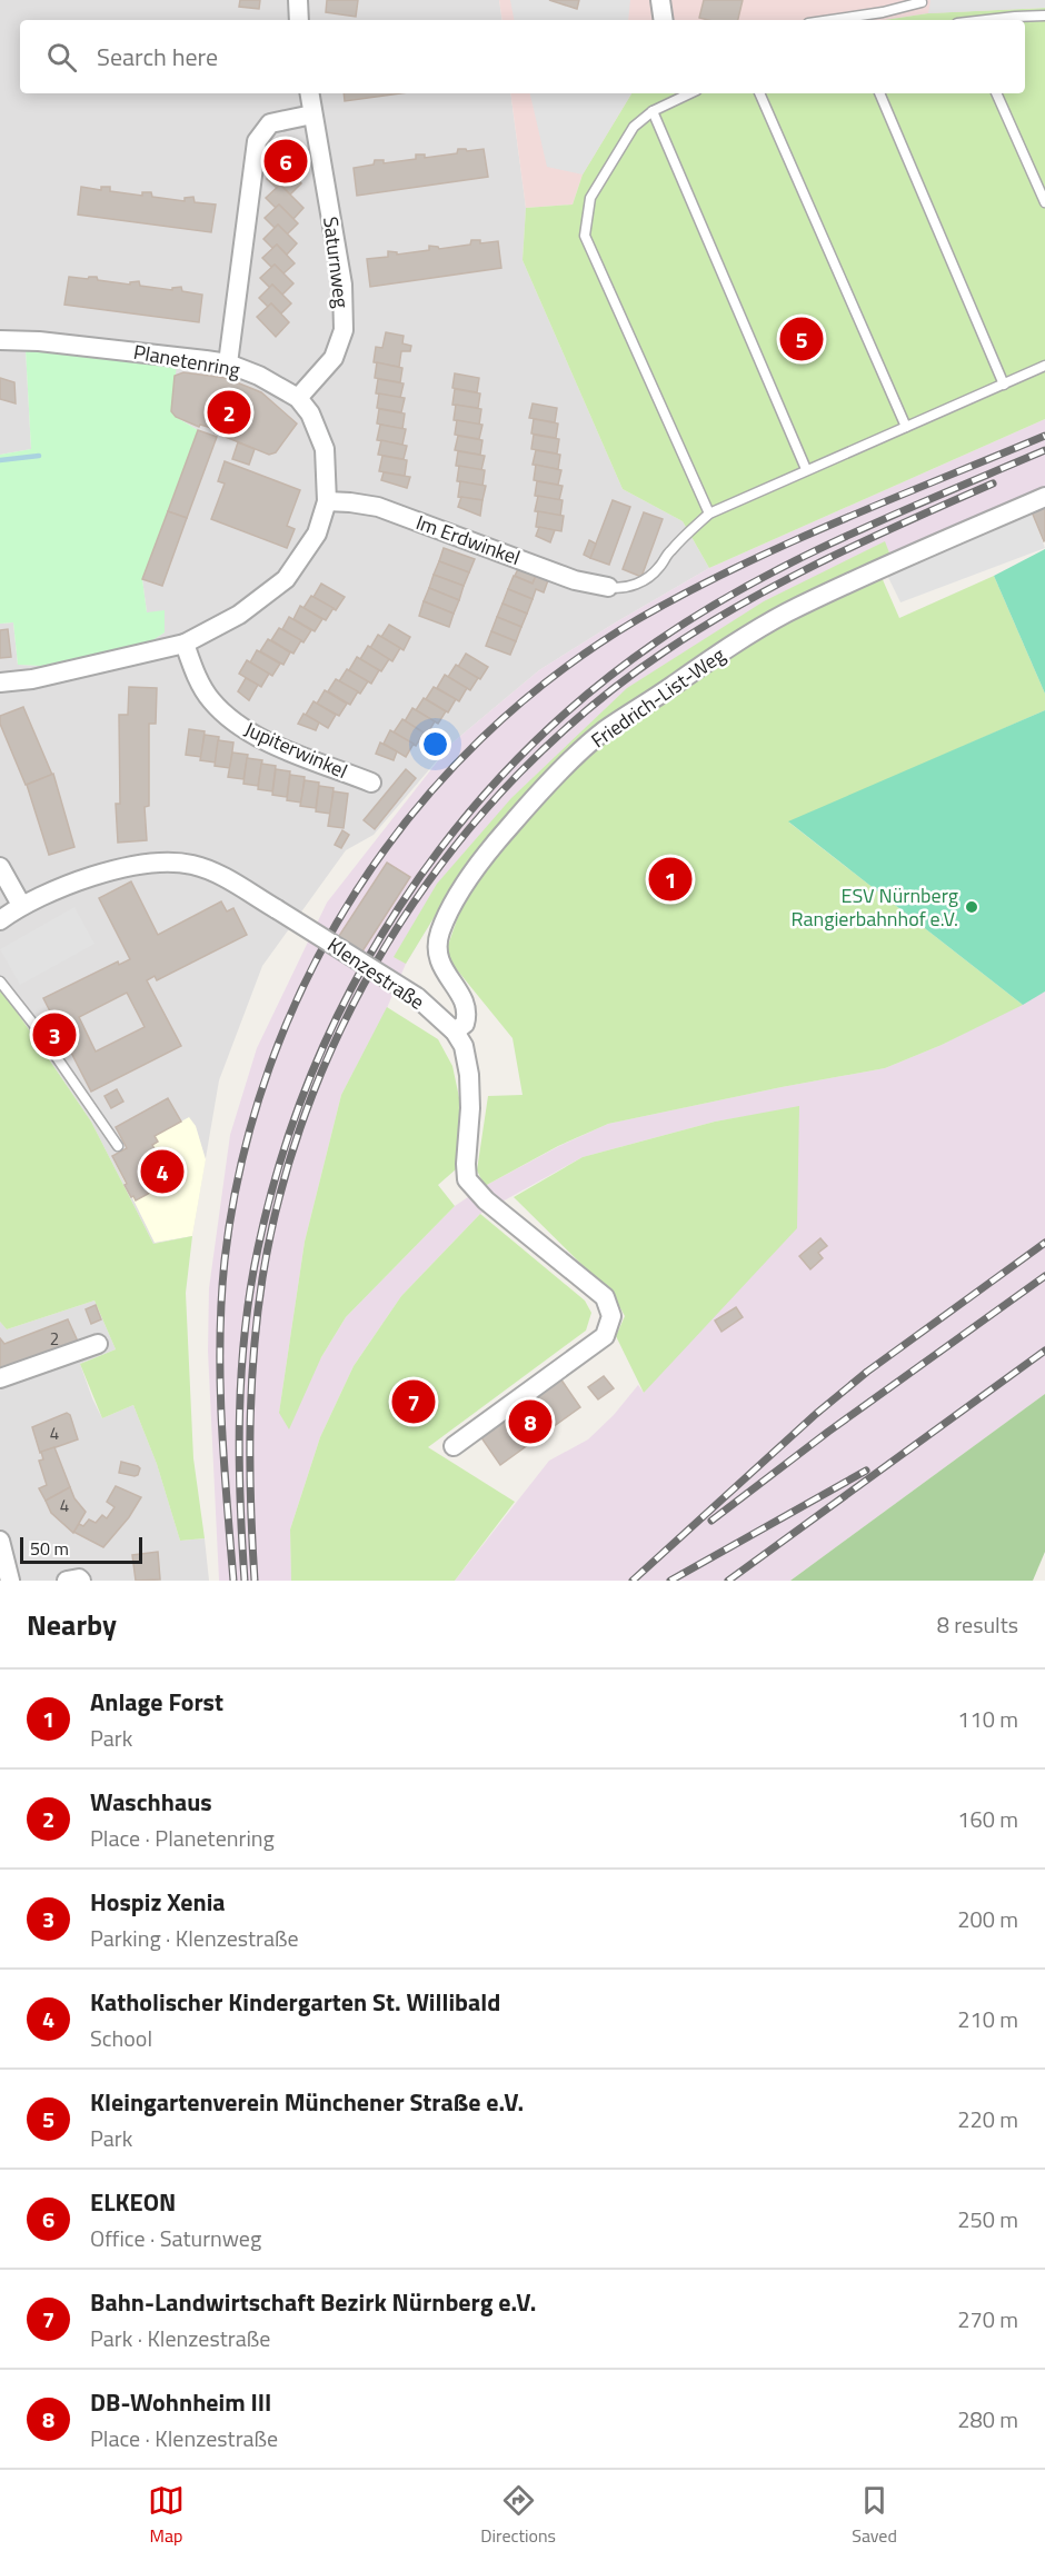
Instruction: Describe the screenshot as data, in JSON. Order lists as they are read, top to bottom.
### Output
{
  "streets": {
    "street": [
      "Saturnweg",
      "Planetenring",
      "Im Erdwinkel",
      "Friedrich-List-Weg",
      "Jupiterwinkel",
      "Klenzestraße"
    ]
  },
  "crossings": [
    ["Saturnweg", "Planetenring"],
    ["Planetenring", "Im Erdwinkel"],
    ["Planetenring", "Jupiterwinkel"],
    ["Friedrich-List-Weg", "Klenzestraße"]
  ],
  "places": ["ESV Nürnberg Rangierbahnhof e.V."],
  "house_numbers": ["2", "4", "4"],
  "scale_bar": "50 m",
  "page": {
    "search": "Search here",
    "pins": [
      "6",
      "5",
      "2",
      "1",
      "3",
      "4",
      "7",
      "8"
    ],
    "scale": "50 m",
    "heading": ["Nearby", "8 results"],
    "list": [
      {
        "mark": "1",
        "name": "Anlage Forst",
        "note": "Park",
        "value": "110 m"
      },
      {
        "mark": "2",
        "name": "Waschhaus",
        "note": "Place · Planetenring",
        "value": "160 m"
      },
      {
        "mark": "3",
        "name": "Hospiz Xenia",
        "note": "Parking · Klenzestraße",
        "value": "200 m"
      },
      {
        "mark": "4",
        "name": "Katholischer Kindergarten St. Willibald",
        "note": "School",
        "value": "210 m"
      },
      {
        "mark": "5",
        "name": "Kleingartenverein Münchener Straße e.V.",
        "note": "Park",
        "value": "220 m"
      },
      {
        "mark": "6",
        "name": "ELKEON",
        "note": "Office · Saturnweg",
        "value": "250 m"
      },
      {
        "mark": "7",
        "name": "Bahn-Landwirtschaft Bezirk Nürnberg e.V.",
        "note": "Park · Klenzestraße",
        "value": "270 m"
      },
      {
        "mark": "8",
        "name": "DB-Wohnheim III",
        "note": "Place · Klenzestraße",
        "value": "280 m"
      }
    ],
    "nav": ["Map", "Directions", "Saved"]
  }
}
